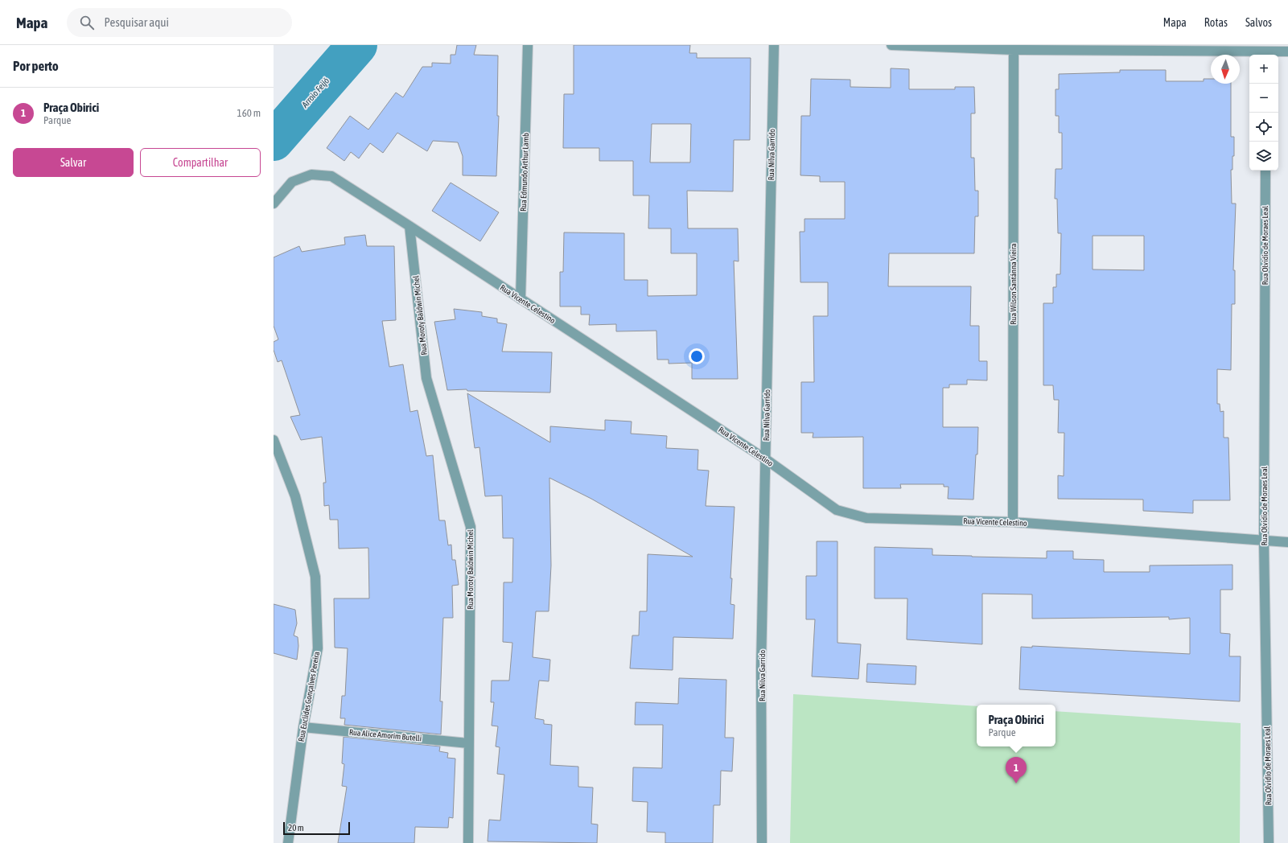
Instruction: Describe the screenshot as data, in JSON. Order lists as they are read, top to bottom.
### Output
{
  "streets": {
    "street": [
      "Rua Nilva Garrido",
      "Rua Edmundo Arthur Lamb",
      "Rua Olvidio de Moraes Leal",
      "Rua Wilson Santánna Vieira",
      "Rua Vicente Celestino",
      "Rua Moroty Baldwin Michel",
      "Rua Euclides Gonçalves Pereira",
      "Rua Alice Amorim Butelli"
    ]
  },
  "crossings": [
    ["Rua Nilva Garrido", "Rua Vicente Celestino"],
    ["Rua Edmundo Arthur Lamb", "Rua Vicente Celestino"],
    ["Rua Olvidio de Moraes Leal", "Rua Vicente Celestino"],
    ["Rua Wilson Santánna Vieira", "Rua Vicente Celestino"],
    ["Rua Vicente Celestino", "Rua Moroty Baldwin Michel"],
    ["Rua Moroty Baldwin Michel", "Rua Alice Amorim Butelli"],
    ["Rua Euclides Gonçalves Pereira", "Rua Alice Amorim Butelli"]
  ],
  "water": ["Arroio Feijó"],
  "scale_bar": "20 m",
  "north": "bottom",
  "page": {
    "header": "Mapa",
    "search": "Pesquisar aqui",
    "nav": ["Mapa", "Rotas", "Salvos"],
    "heading": "Por perto",
    "map_buttons": ["+", "−"],
    "list": [
      {
        "mark": "1",
        "name": "Praça Obirici",
        "note": "Parque",
        "value": "160 m"
      }
    ],
    "buttons": ["Salvar", "Compartilhar"],
    "popup": ["Praça Obirici", "Parque"],
    "pins": "1",
    "scale": "20 m"
  }
}
